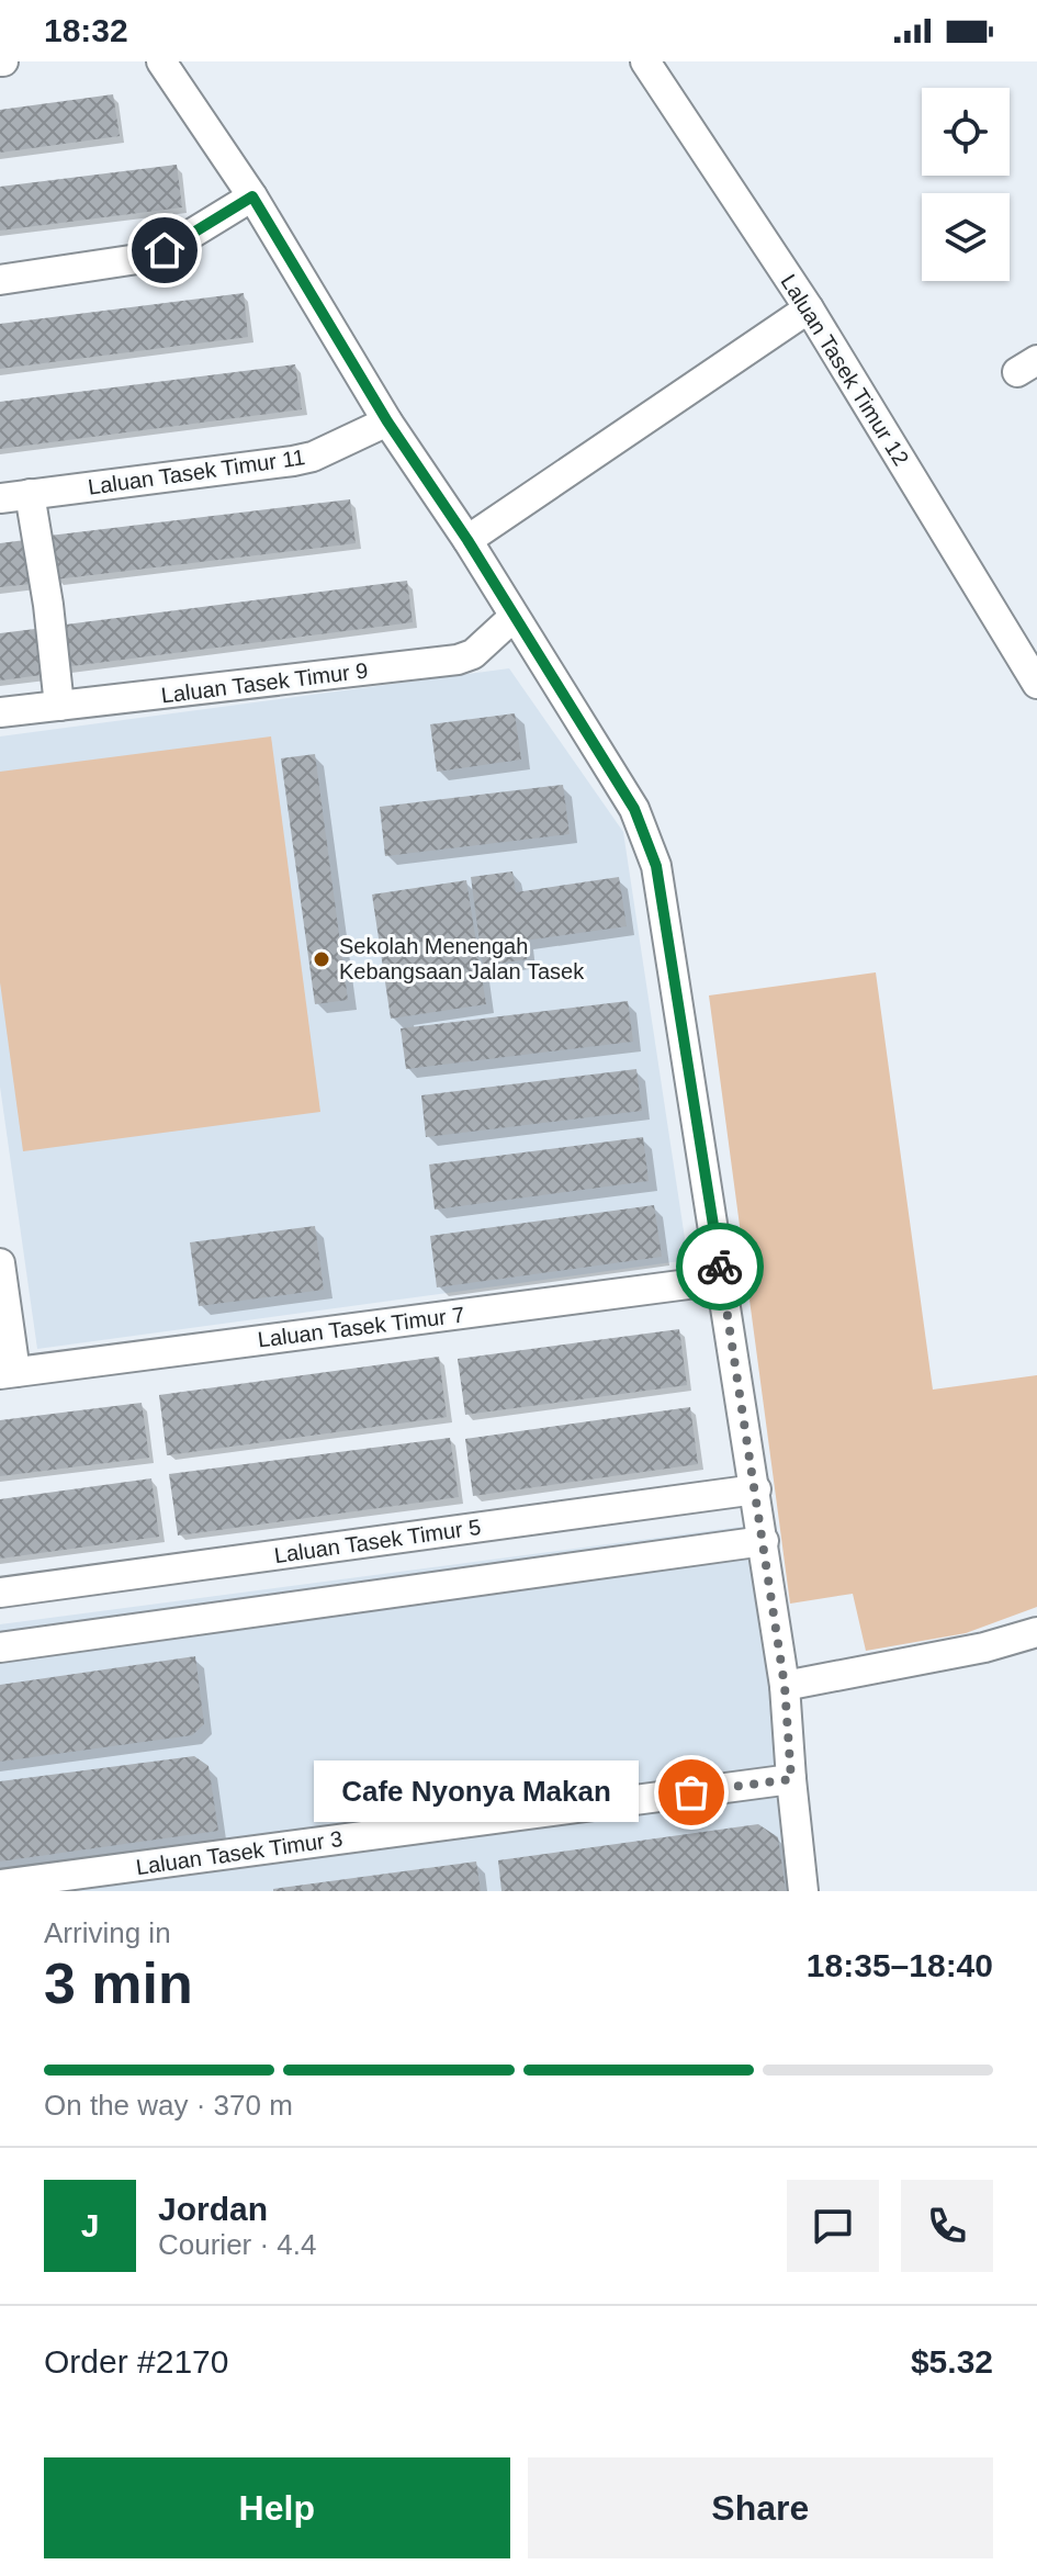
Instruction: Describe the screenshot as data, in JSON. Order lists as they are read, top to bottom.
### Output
{
  "streets": {
    "street": [
      "Laluan Tasek Timur 12",
      "Laluan Tasek Timur 11",
      "Laluan Tasek Timur 9",
      "Laluan Tasek Timur 7",
      "Laluan Tasek Timur 5",
      "Laluan Tasek Timur 3"
    ]
  },
  "places": ["Sekolah Menengah Kebangsaan Jalan Tasek", "Cafe Nyonya Makan"],
  "page": {
    "status": "18:32",
    "bubble": "Cafe Nyonya Makan",
    "heading": ["3 min", "Arriving in", "18:35–18:40"],
    "panel": [
      "Jordan",
      "Courier · 4.4",
      "Order #2170",
      "$5.32"
    ],
    "bar": "On the way · 370 m",
    "round": "J",
    "buttons": ["Help", "Share"]
  }
}
